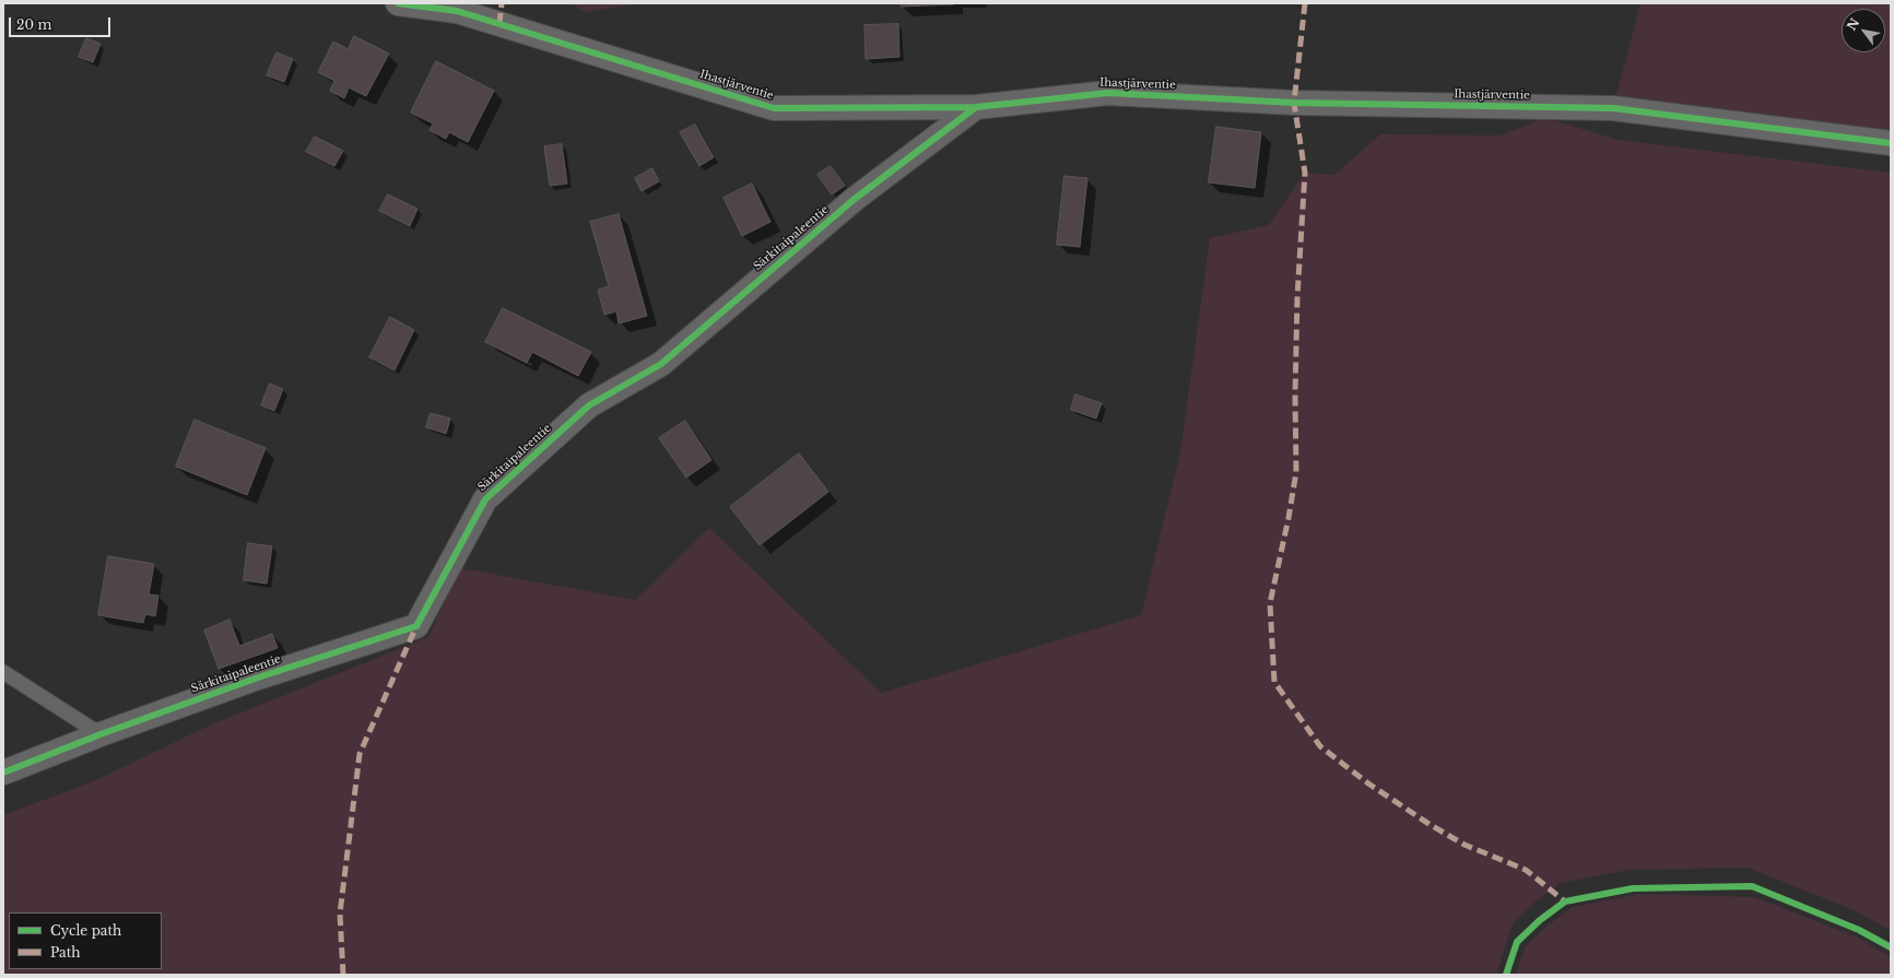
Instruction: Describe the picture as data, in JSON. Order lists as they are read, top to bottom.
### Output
{
  "streets": {
    "street": ["Ihastjärventie", "Särkitaipaleentie"]
  },
  "crossings": [
    ["Ihastjärventie", "Särkitaipaleentie"]
  ],
  "legend": ["Cycle path", "Path"],
  "scale_bar": "20 m",
  "north": "top left"
}
